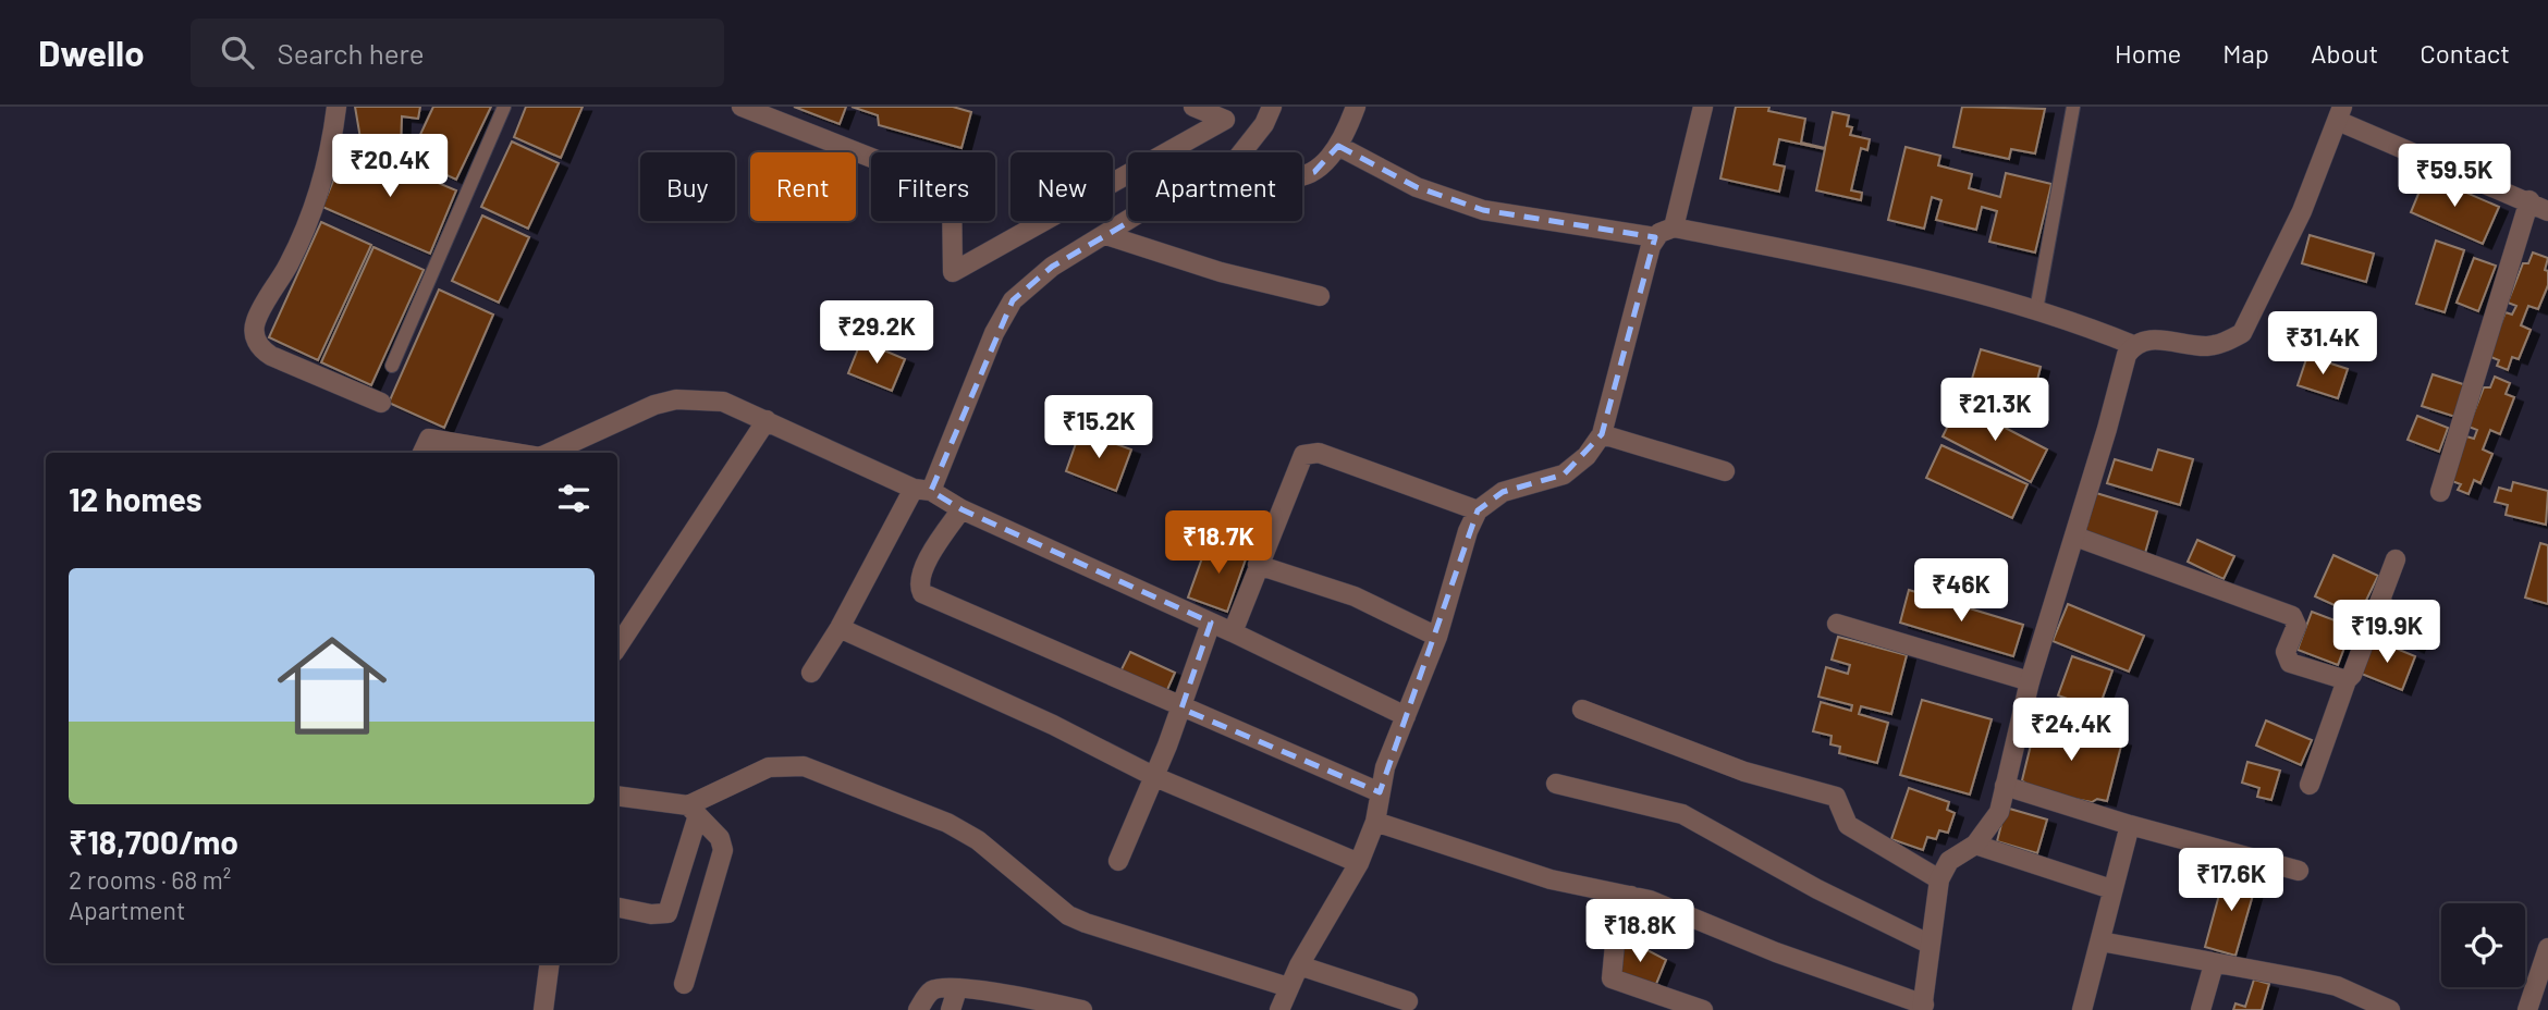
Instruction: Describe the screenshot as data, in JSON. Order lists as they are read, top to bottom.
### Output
{
  "page": {
    "header": "Dwello",
    "search": "Search here",
    "nav": [
      "Home",
      "Map",
      "About",
      "Contact"
    ],
    "price": [
      "₹20.4K",
      "₹59.5K",
      "₹29.2K",
      "₹31.4K",
      "₹21.3K",
      "₹15.2K",
      "₹18.7K",
      "₹46K",
      "₹19.9K",
      "₹24.4K",
      "₹17.6K",
      "₹18.8K"
    ],
    "chip": [
      "Buy",
      "Rent",
      "Filters",
      "New",
      "Apartment"
    ],
    "heading": "12 homes",
    "list": [
      {
        "name": "₹18,700/mo",
        "note": "2 rooms · 68 m² · Apartment"
      }
    ]
  }
}
